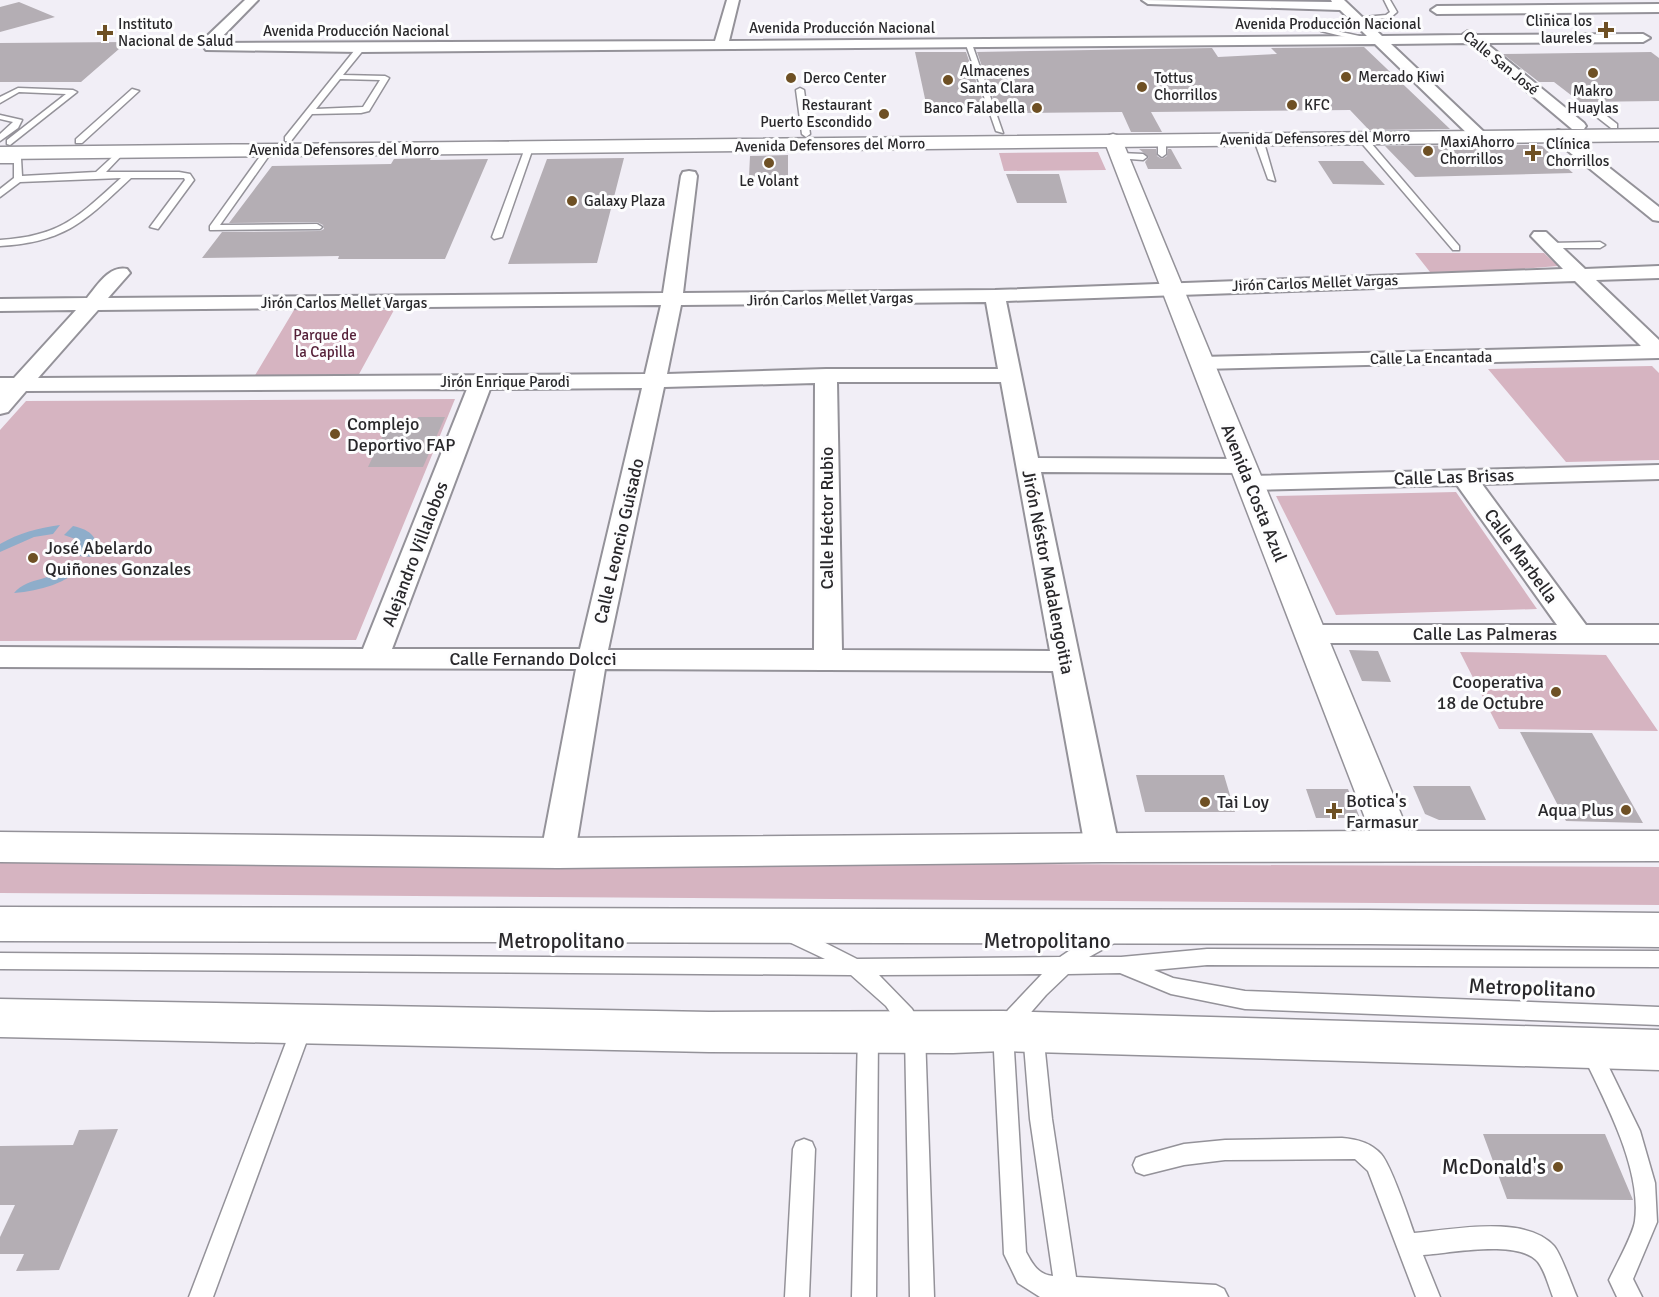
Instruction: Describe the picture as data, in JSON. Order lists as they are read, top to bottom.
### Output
{
  "streets": {
    "main road": ["Avenida Defensores del Morro", "Avenida Costa Azul"],
    "street": [
      "Avenida Producción Nacional",
      "Calle San José",
      "Jirón Carlos Mellet Vargas",
      "Calle La Encantada",
      "Jirón Enrique Parodi",
      "Calle Las Brisas",
      "Calle Héctor Rubio",
      "Calle Leoncio Guisado",
      "Alejandro Villalobos",
      "Calle Marbella",
      "Jirón Néstor Madalengoitia",
      "Calle Las Palmeras",
      "Calle Fernando Dolcci"
    ],
    "lane": ["Metropolitano"]
  },
  "crossings": [
    ["Avenida Producción Nacional", "Calle San José"],
    ["Calle San José", "Avenida Defensores del Morro"],
    ["Avenida Defensores del Morro", "Avenida Costa Azul"],
    ["Jirón Carlos Mellet Vargas", "Avenida Costa Azul"],
    ["Jirón Carlos Mellet Vargas", "Calle Leoncio Guisado"],
    ["Jirón Carlos Mellet Vargas", "Jirón Néstor Madalengoitia"],
    ["Calle La Encantada", "Avenida Costa Azul"],
    ["Jirón Enrique Parodi", "Calle Héctor Rubio"],
    ["Jirón Enrique Parodi", "Calle Leoncio Guisado"],
    ["Jirón Enrique Parodi", "Alejandro Villalobos"],
    ["Jirón Enrique Parodi", "Jirón Néstor Madalengoitia"],
    ["Calle Las Brisas", "Avenida Costa Azul"],
    ["Calle Las Brisas", "Calle Marbella"],
    ["Calle Las Brisas", "Jirón Néstor Madalengoitia"],
    ["Avenida Costa Azul", "Calle Las Palmeras"],
    ["Calle Héctor Rubio", "Calle Fernando Dolcci"],
    ["Calle Leoncio Guisado", "Calle Fernando Dolcci"],
    ["Alejandro Villalobos", "Calle Fernando Dolcci"],
    ["Calle Marbella", "Calle Las Palmeras"],
    ["Jirón Néstor Madalengoitia", "Calle Fernando Dolcci"]
  ],
  "parks": ["Parque de la Capilla"],
  "places": {
    "health": [
      "Clinica los laureles",
      "Instituto Nacional de Salud",
      "Clínica Chorrillos",
      "Botica's Farmasur"
    ],
    "other": [
      "Makro Huaylas",
      "Mercado Kiwi",
      "Derco Center",
      "Almacenes Santa Clara",
      "Tottus Chorrillos",
      "KFC",
      "Banco Falabella",
      "Restaurant Puerto Escondido",
      "MaxiAhorro Chorrillos",
      "Le Volant",
      "Galaxy Plaza",
      "Complejo Deportivo FAP",
      "José Abelardo Quiñones Gonzales",
      "Cooperativa 18 de Octubre",
      "Tai Loy",
      "Aqua Plus",
      "McDonald's"
    ]
  }
}
